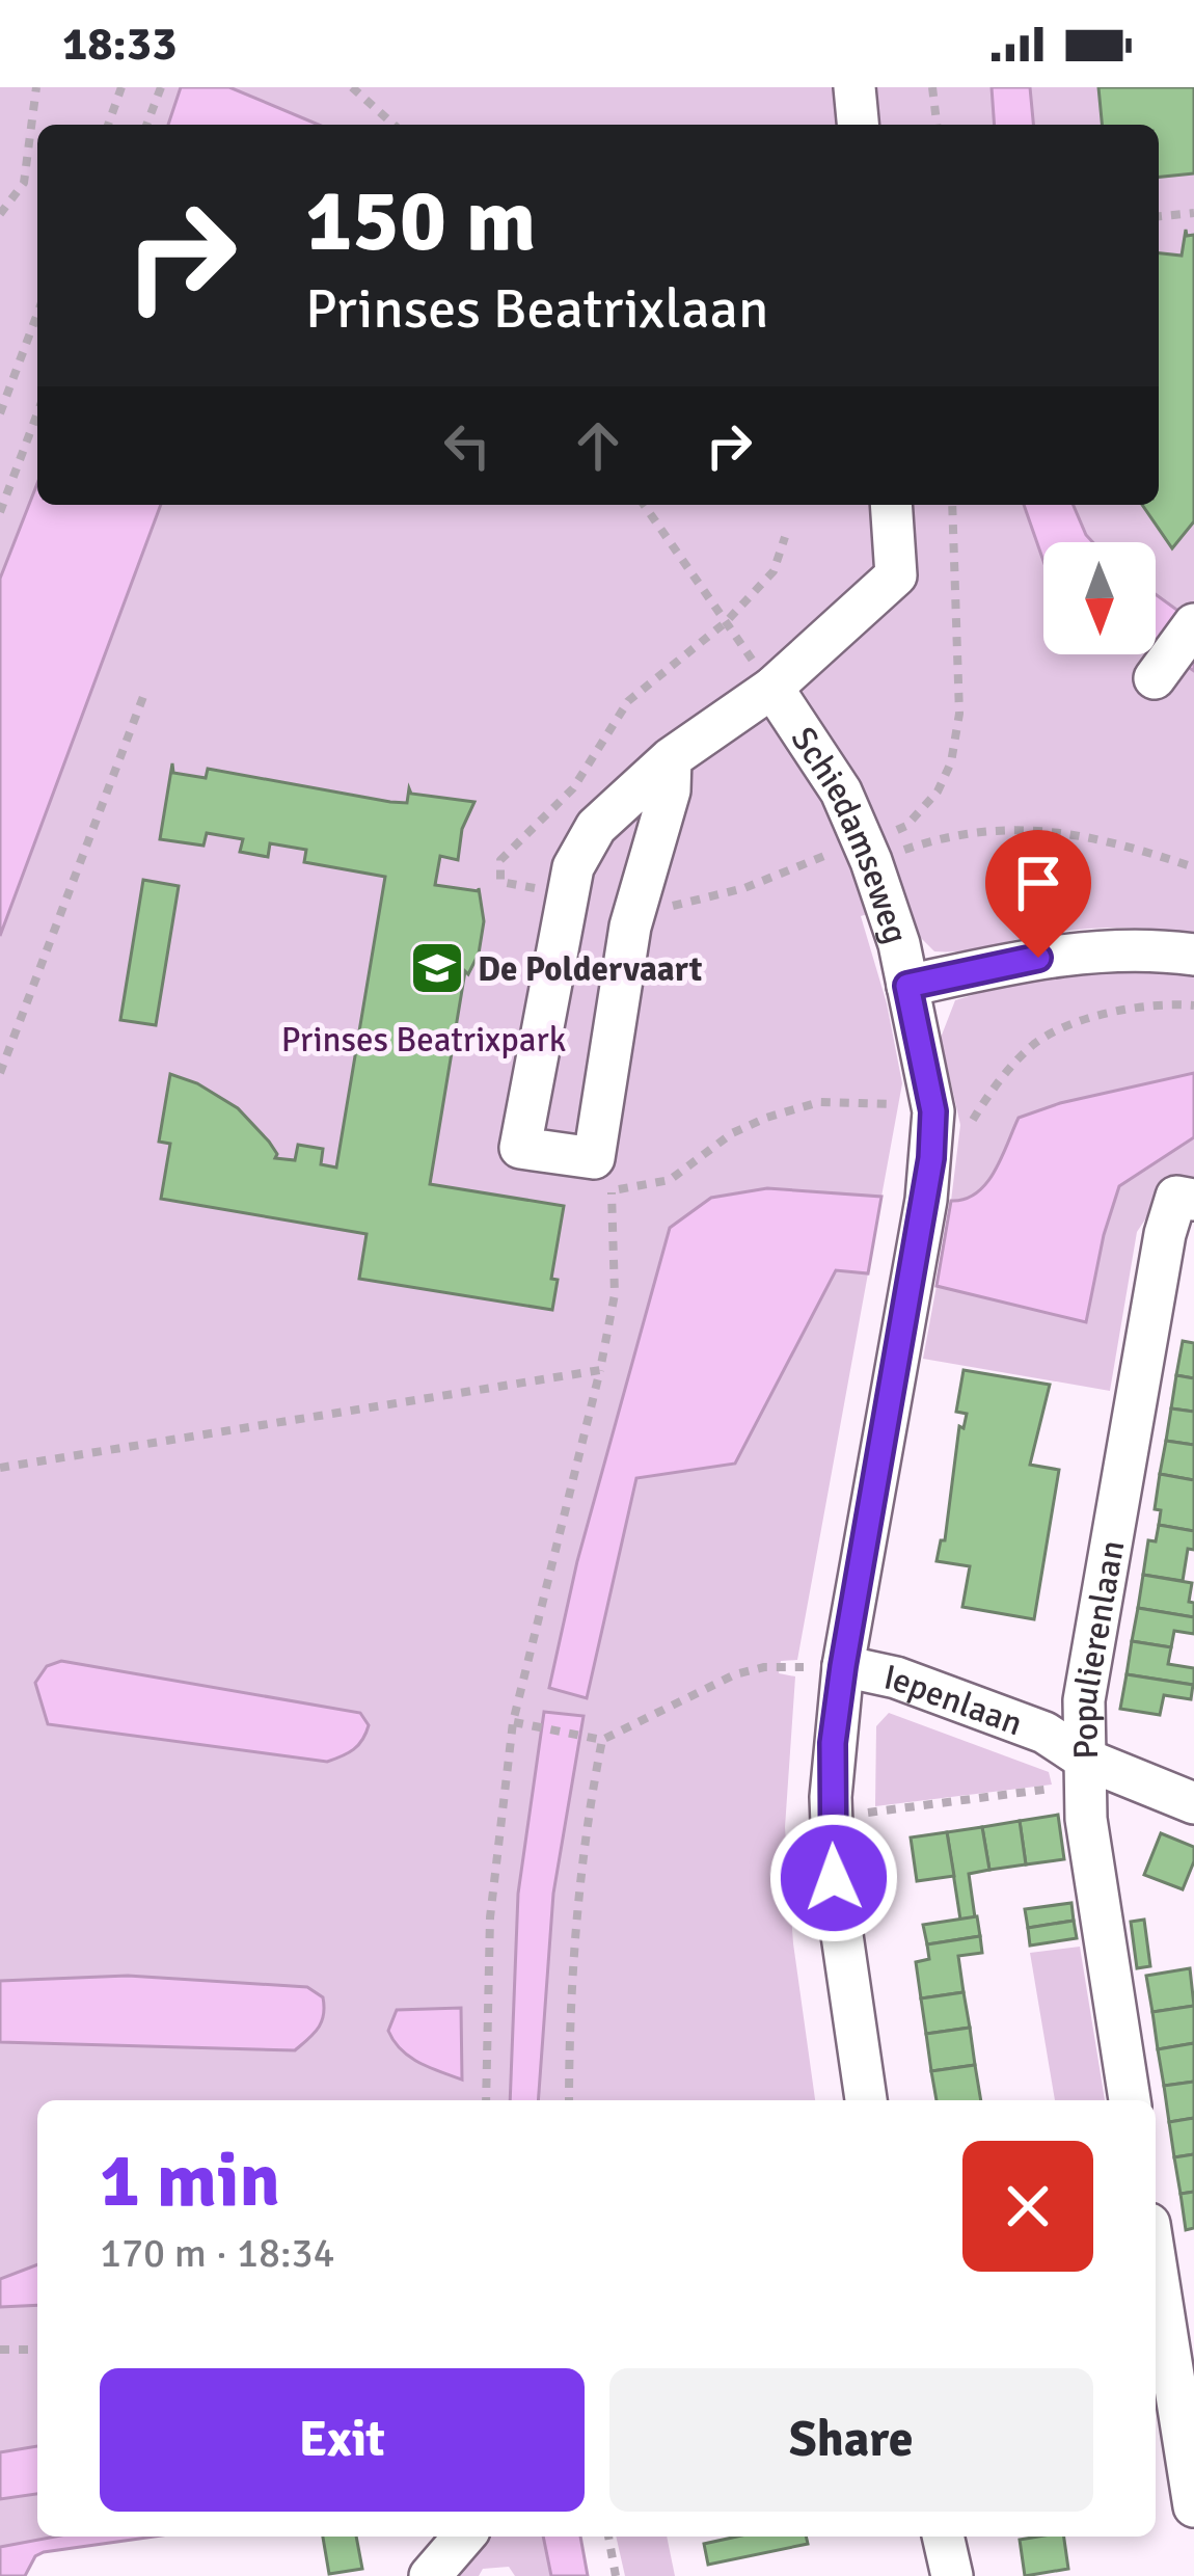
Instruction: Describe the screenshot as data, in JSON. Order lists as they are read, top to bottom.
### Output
{
  "streets": {
    "street": ["Schiedamseweg", "Populierenlaan", "Iepenlaan"]
  },
  "crossings": [
    ["Schiedamseweg", "Iepenlaan"],
    ["Populierenlaan", "Iepenlaan"]
  ],
  "parks": ["Prinses Beatrixpark"],
  "places": {
    "school or university": ["De Poldervaart"]
  },
  "north": "bottom",
  "page": {
    "status": "18:33",
    "turn": ["150 m", "Prinses Beatrixlaan"],
    "heading": ["1 min", "170 m · 18:34"],
    "buttons": ["Exit", "Share"]
  }
}
